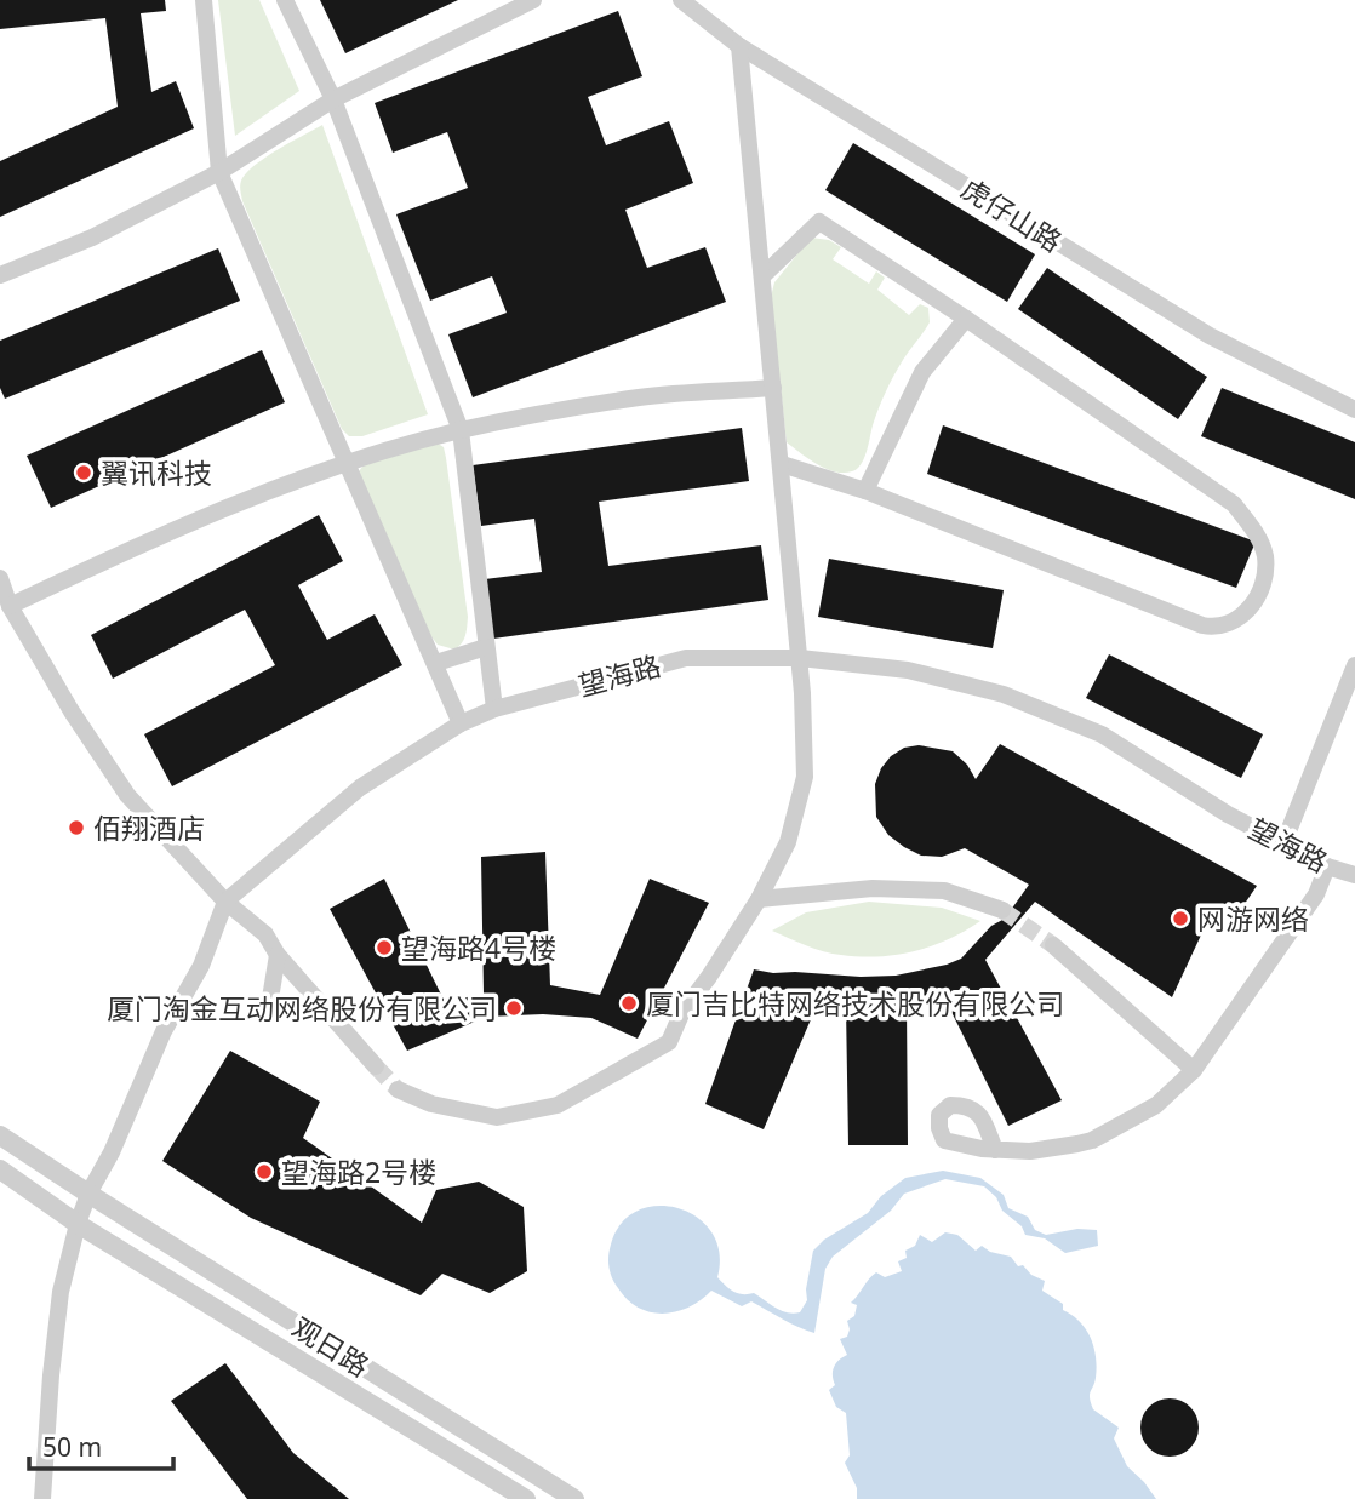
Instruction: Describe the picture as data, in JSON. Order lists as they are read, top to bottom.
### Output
{
  "streets": {
    "street": ["虎仔山路", "望海路", "观日路"]
  },
  "crossings": [
    ["望海路", "观日路"]
  ],
  "places": [
    "翼讯科技",
    "佰翔酒店",
    "网游网络",
    "望海路4号楼",
    "厦门吉比特网络技术股份有限公司",
    "厦门淘金互动网络股份有限公司",
    "望海路2号楼"
  ],
  "scale_bar": "50 m"
}
